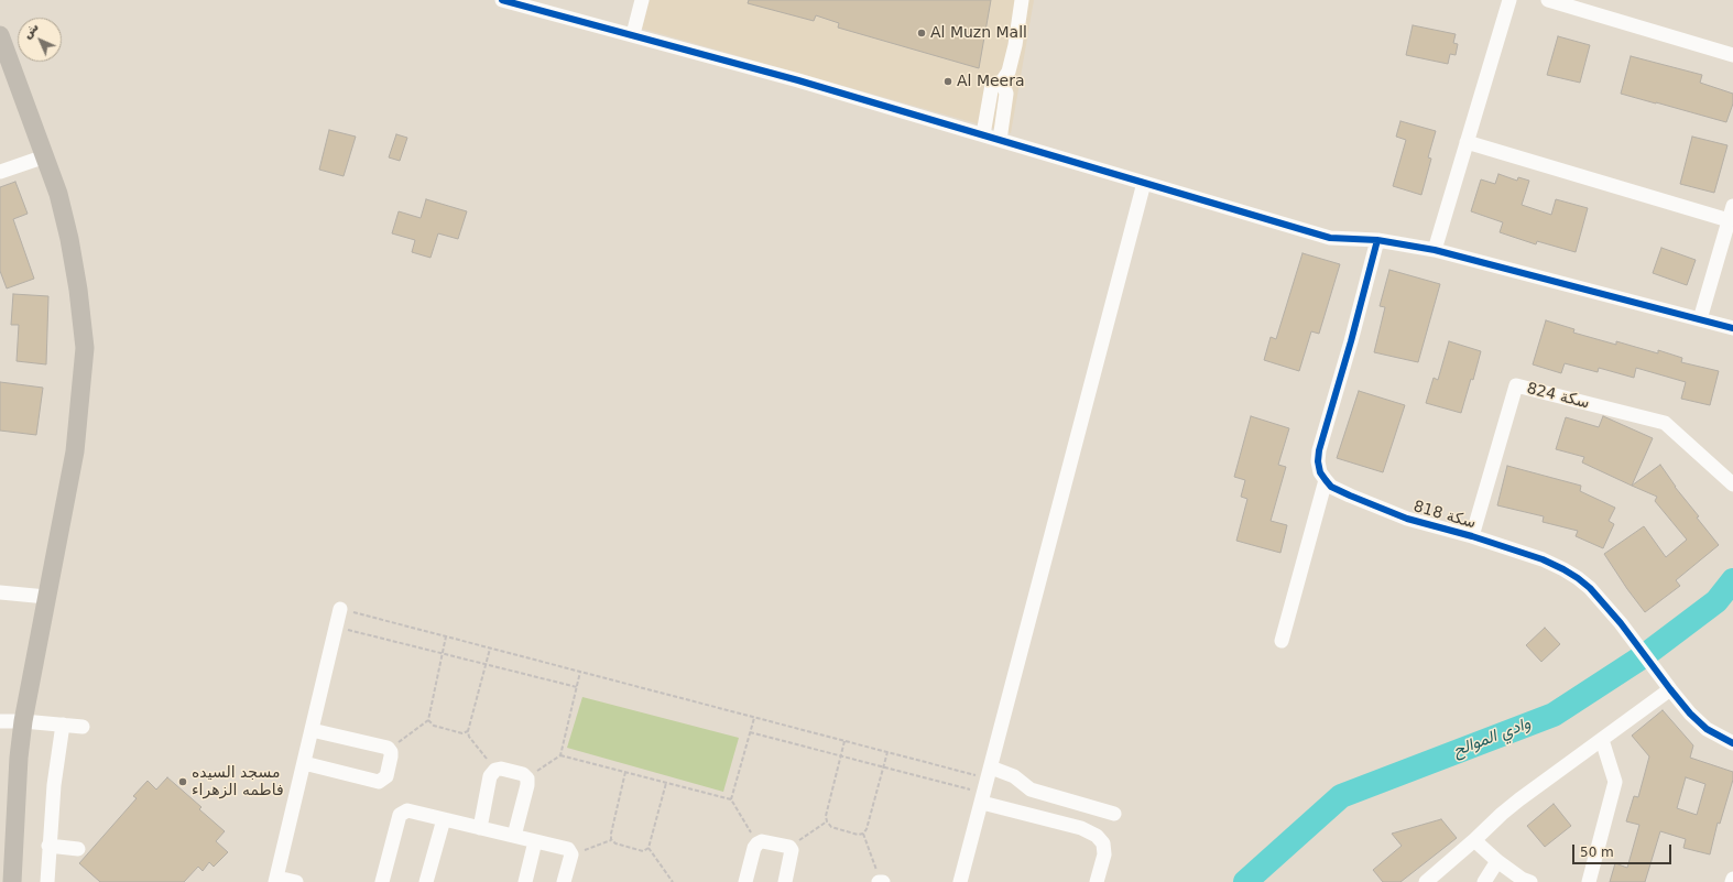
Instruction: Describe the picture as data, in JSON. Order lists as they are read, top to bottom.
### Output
{
  "streets": {
    "street": ["سكة 824", "سكة 818"]
  },
  "crossings": [
    ["سكة 824", "سكة 818"]
  ],
  "water": ["وادي الموالح"],
  "places": ["Al Muzn Mall", "Al Meera", "مسجد السيده فاطمه الزهراء"],
  "scale_bar": "50 m",
  "north": "top left"
}
